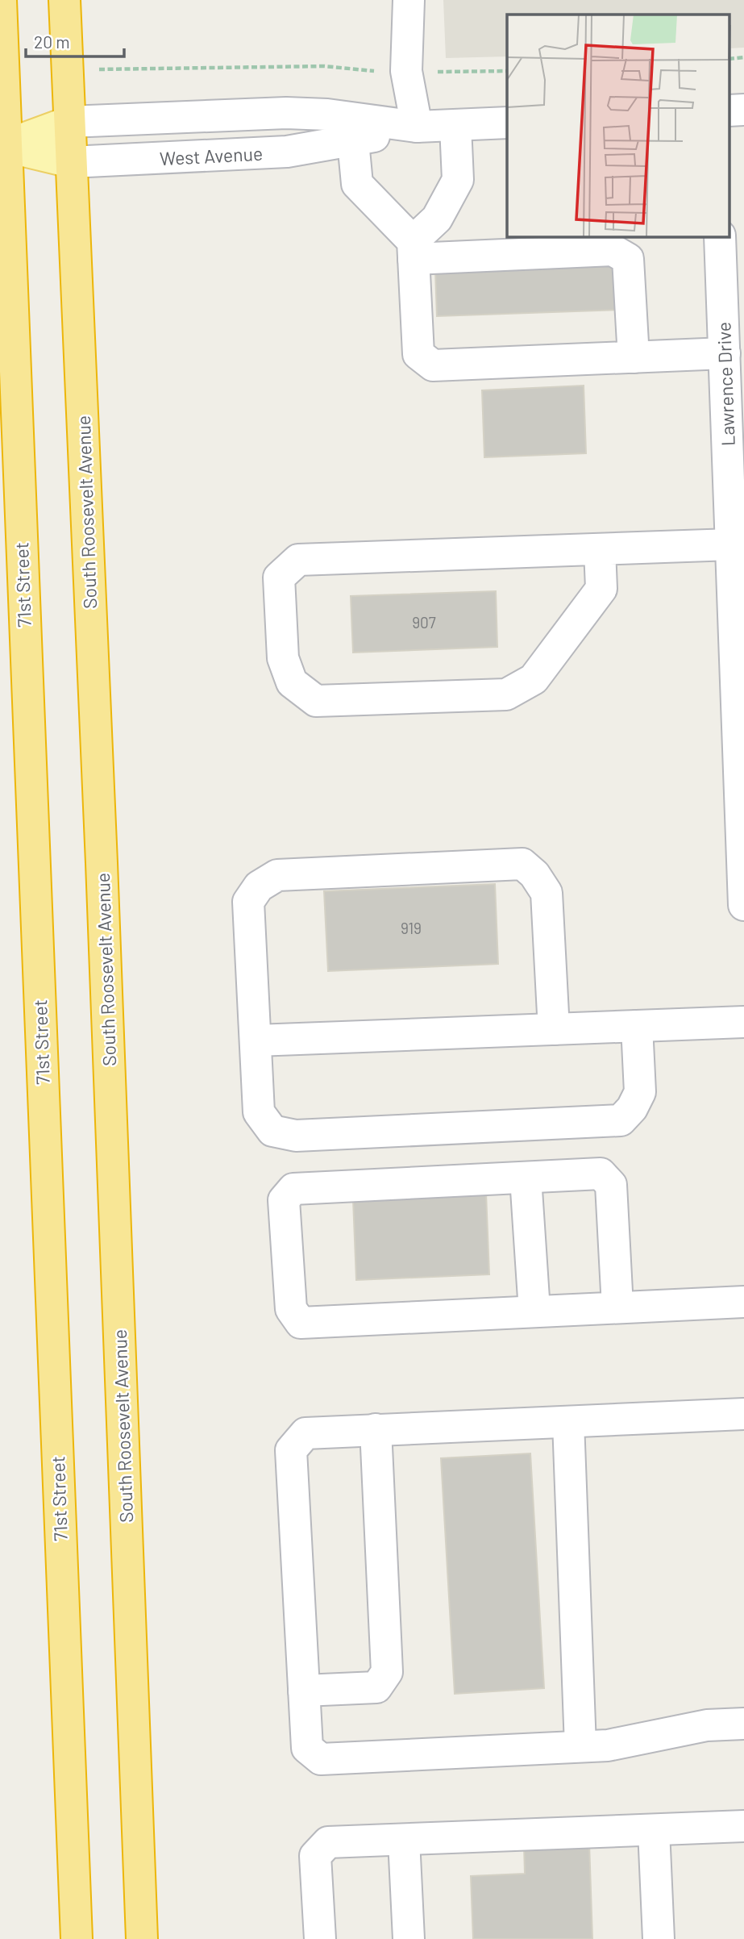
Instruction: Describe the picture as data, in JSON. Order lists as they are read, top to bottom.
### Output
{
  "streets": {
    "highway": ["South Roosevelt Avenue", "71st Street"],
    "main road": ["West Avenue"],
    "street": ["Lawrence Drive"]
  },
  "crossings": [
    ["West Avenue", "South Roosevelt Avenue"],
    ["West Avenue", "71st Street"]
  ],
  "house_numbers": ["907", "919"],
  "scale_bar": "20 m"
}
